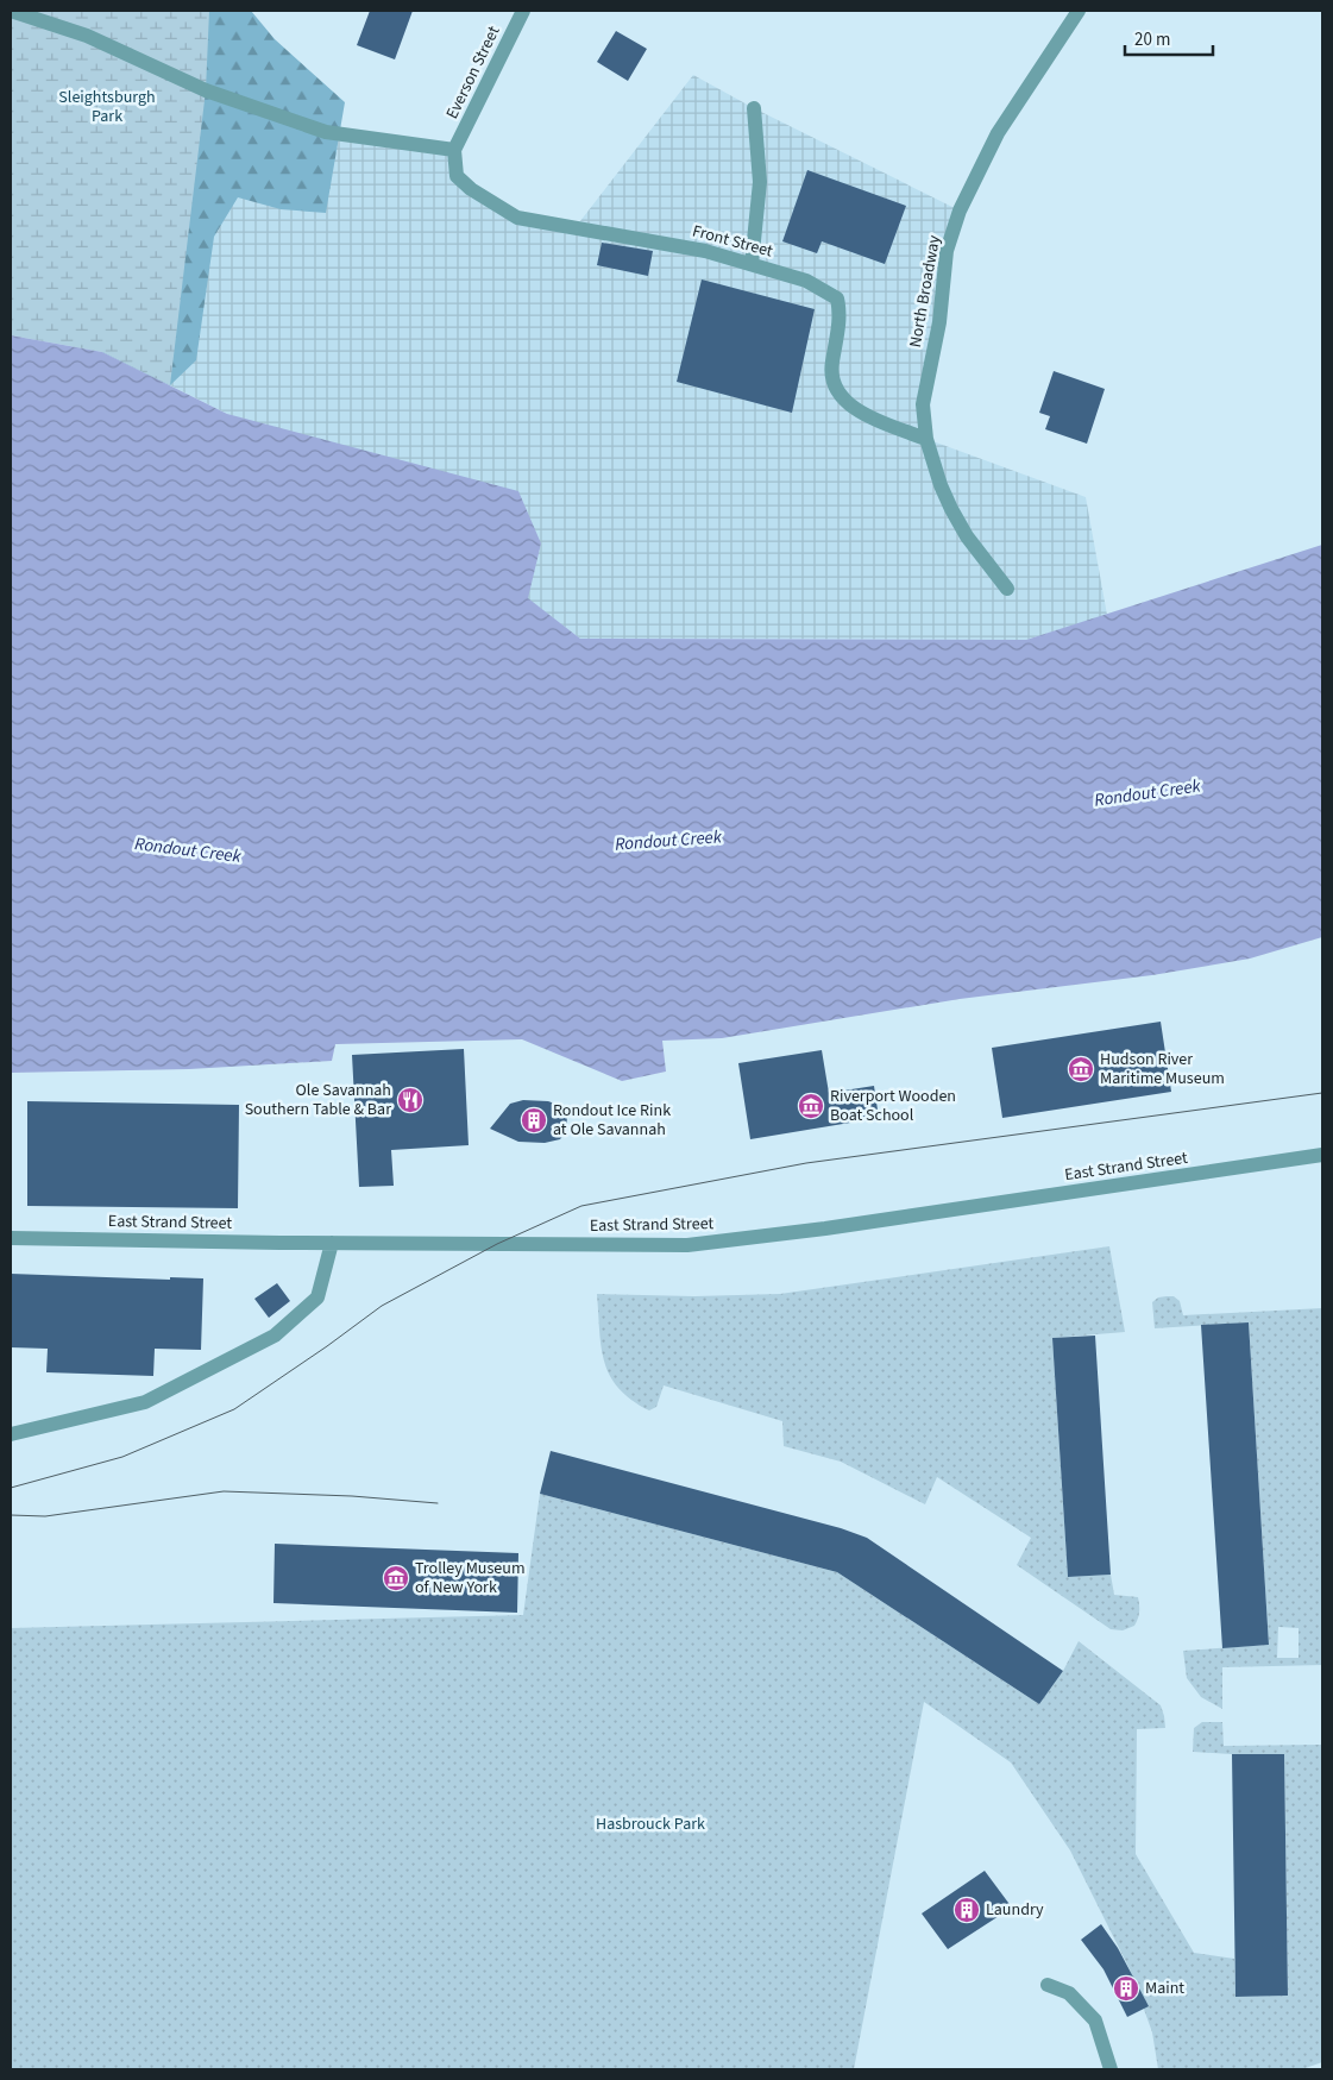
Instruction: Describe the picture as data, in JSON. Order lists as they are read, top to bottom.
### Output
{
  "streets": {
    "street": [
      "Everson Street",
      "Front Street",
      "North Broadway",
      "East Strand Street"
    ]
  },
  "crossings": [
    ["Everson Street", "Front Street"],
    ["Front Street", "North Broadway"]
  ],
  "water": ["Rondout Creek"],
  "parks": ["Sleightsburgh Park", "Hasbrouck Park"],
  "places": {
    "museum": ["Hudson River Maritime Museum", "Riverport Wooden Boat School", "Trolley Museum of New York"],
    "restaurant": ["Ole Savannah Southern Table & Bar"],
    "building": ["Rondout Ice Rink at Ole Savannah", "Laundry", "Maint"]
  },
  "scale_bar": "20 m"
}
